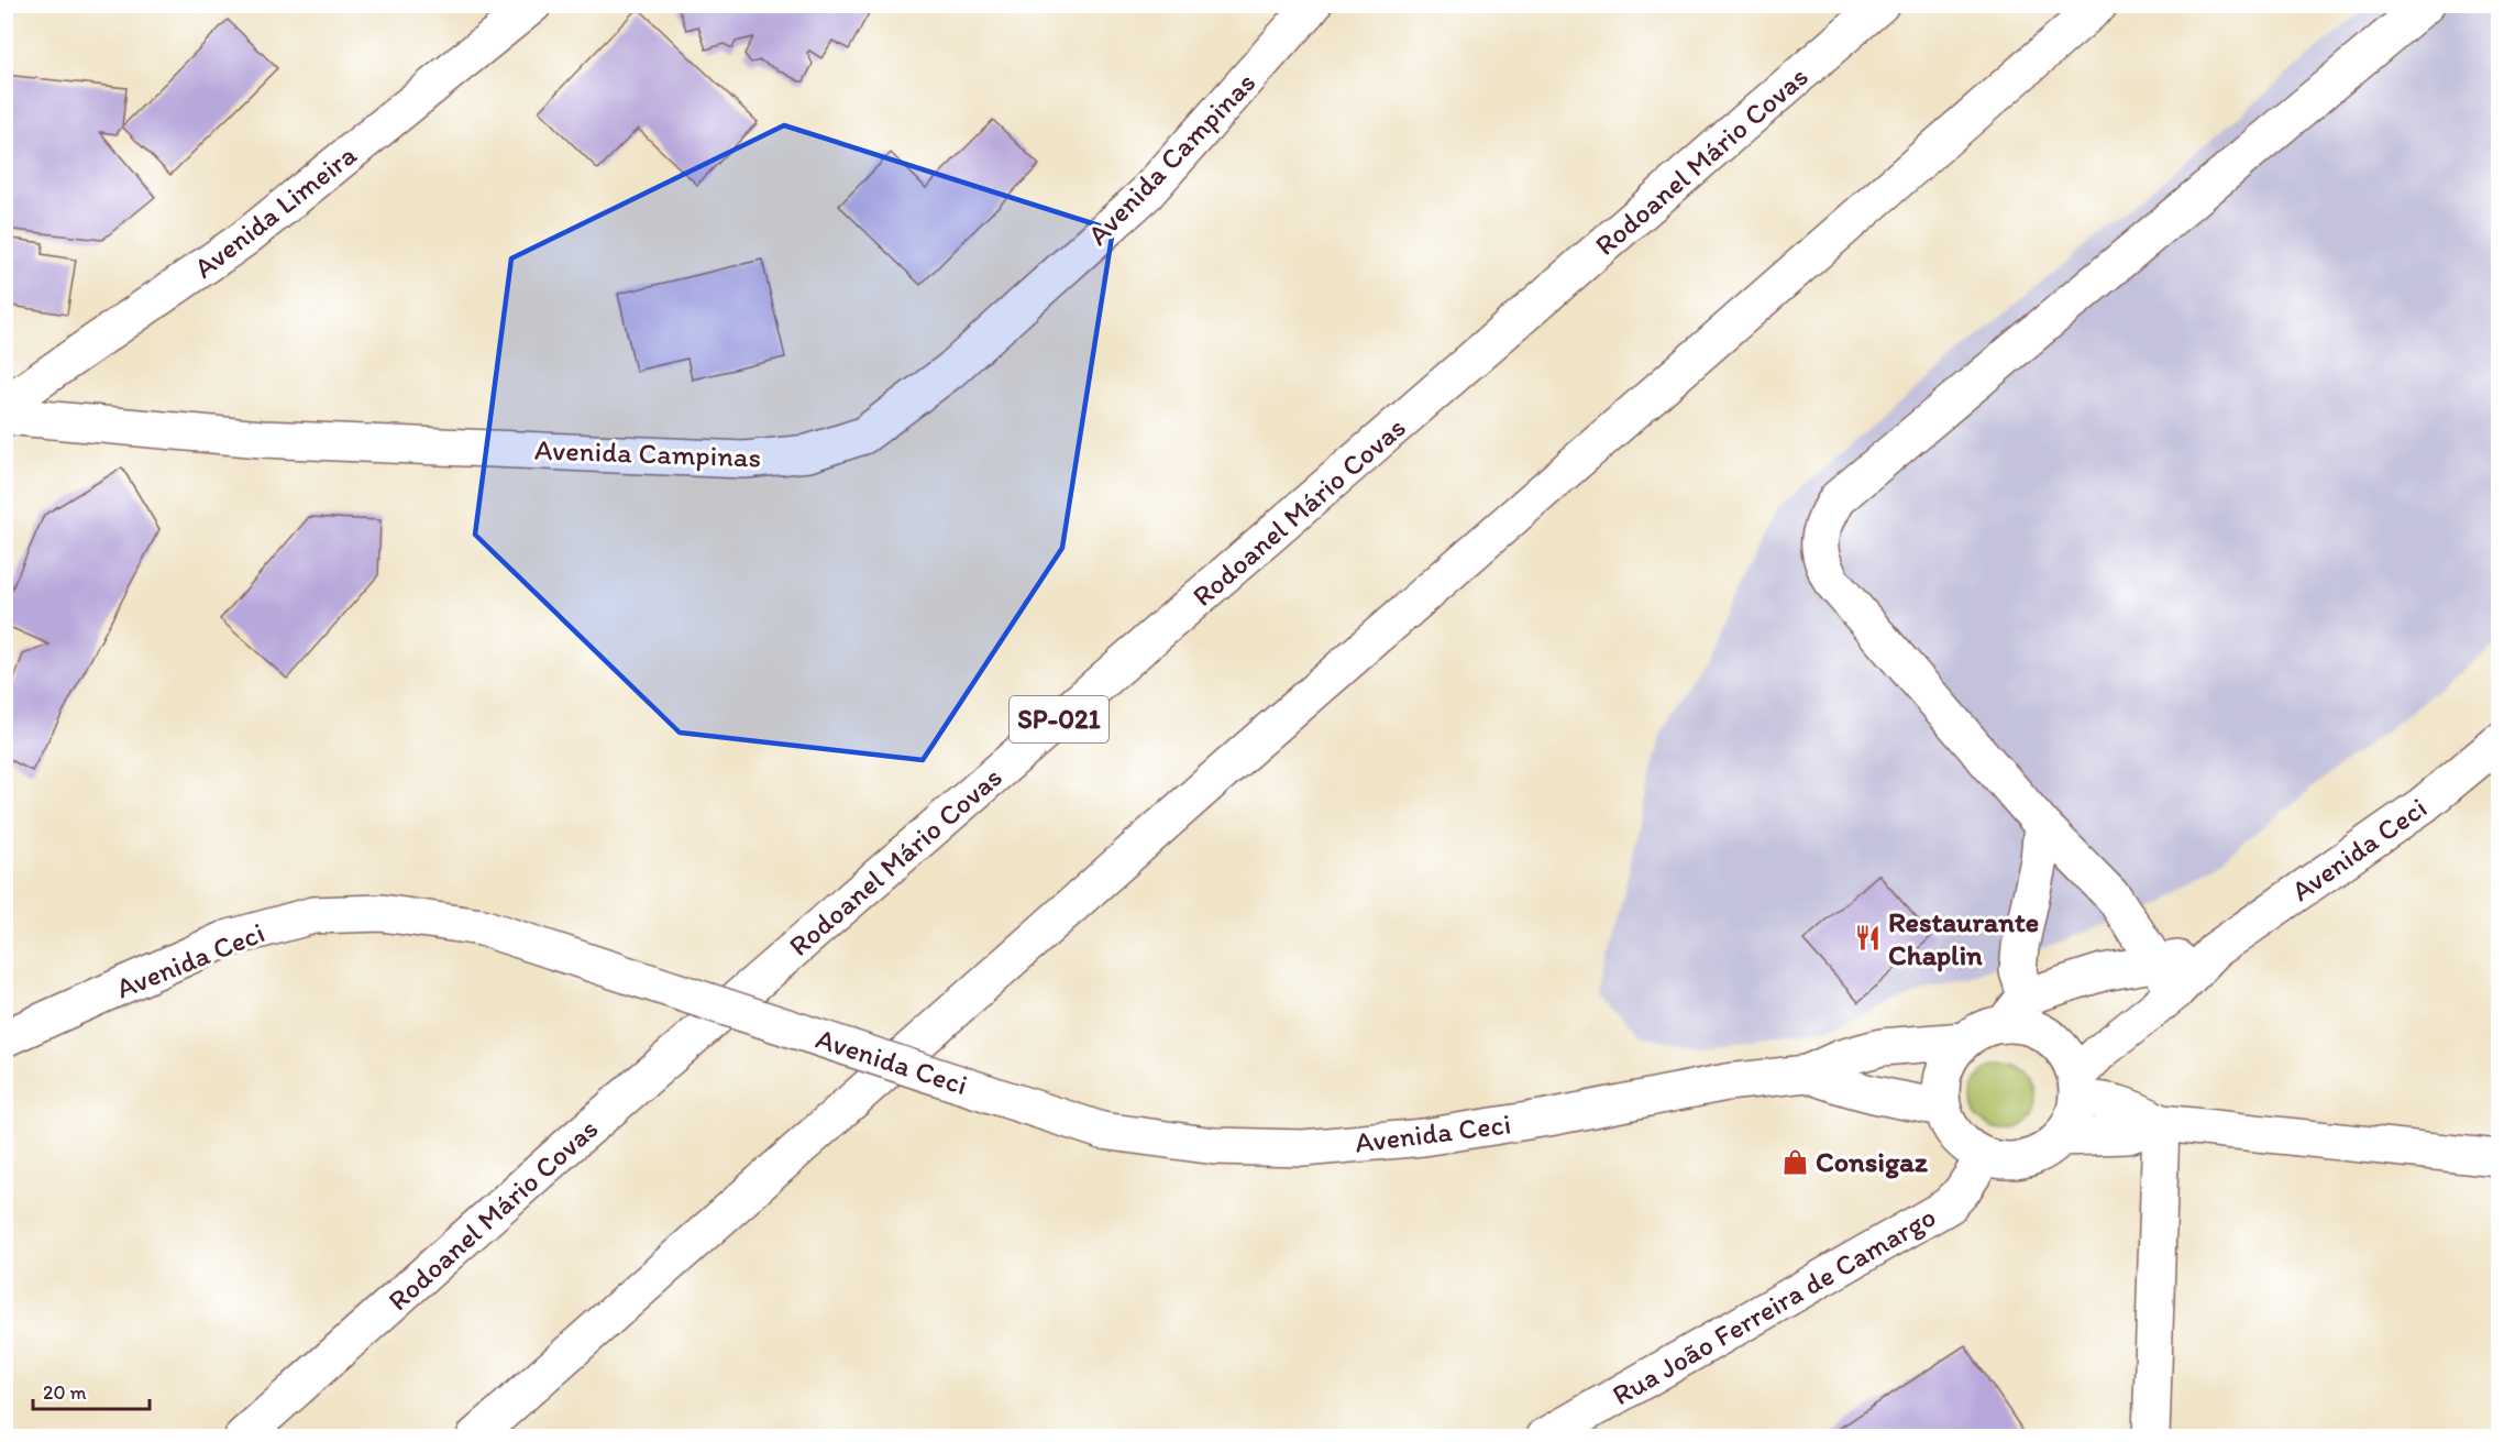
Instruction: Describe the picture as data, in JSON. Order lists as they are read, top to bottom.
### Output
{
  "streets": {
    "main road": [
      "Avenida Campinas",
      "Rodoanel Mário Covas",
      "Avenida Limeira",
      "SP-021",
      "Avenida Ceci",
      "Rua João Ferreira de Camargo"
    ]
  },
  "crossings": [
    ["Avenida Ceci", "Rua João Ferreira de Camargo"]
  ],
  "places": {
    "restaurant": ["Restaurante Chaplin"],
    "shop": ["Consigaz"]
  },
  "scale_bar": "20 m"
}
